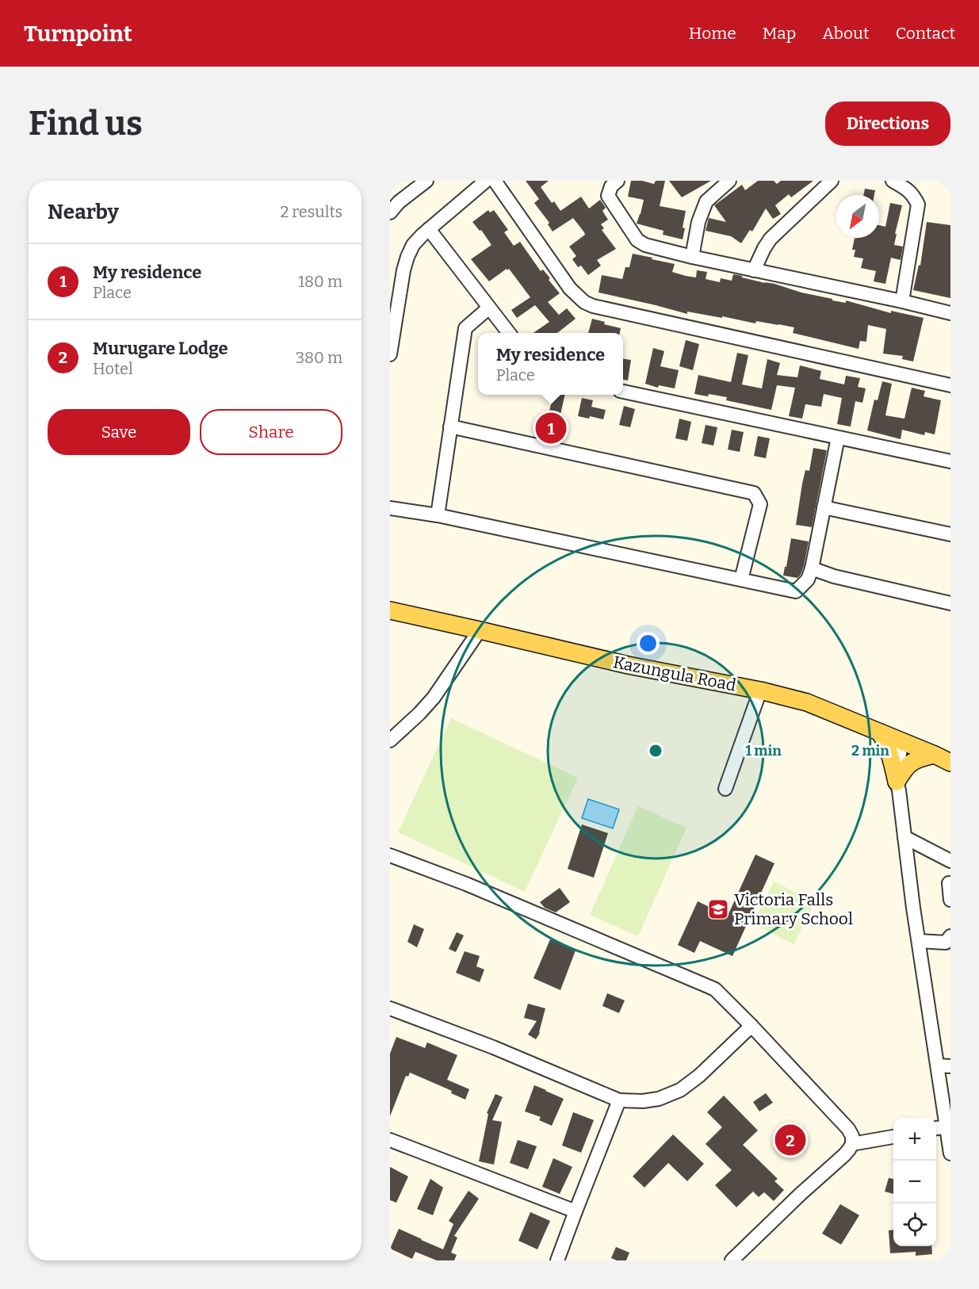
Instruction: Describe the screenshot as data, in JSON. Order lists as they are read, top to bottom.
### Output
{
  "streets": {
    "main road": ["Kazungula Road"]
  },
  "places": {
    "school or university": ["Victoria Falls Primary School"]
  },
  "north": "bottom left",
  "page": {
    "header": "Turnpoint",
    "nav": [
      "Home",
      "Map",
      "About",
      "Contact"
    ],
    "buttons": [
      "Directions",
      ["Save", "Share"]
    ],
    "title": "Find us",
    "heading": ["Nearby", "2 results"],
    "list": [
      {
        "mark": "1",
        "name": "My residence",
        "note": "Place",
        "value": "180 m"
      },
      {
        "mark": "2",
        "name": "Murugare Lodge",
        "note": "Hotel",
        "value": "380 m"
      }
    ],
    "popup": ["My residence", "Place"],
    "pins": ["1", "2"],
    "map_buttons": ["+", "−"]
  },
  "rings": ["1 min", "2 min"]
}
